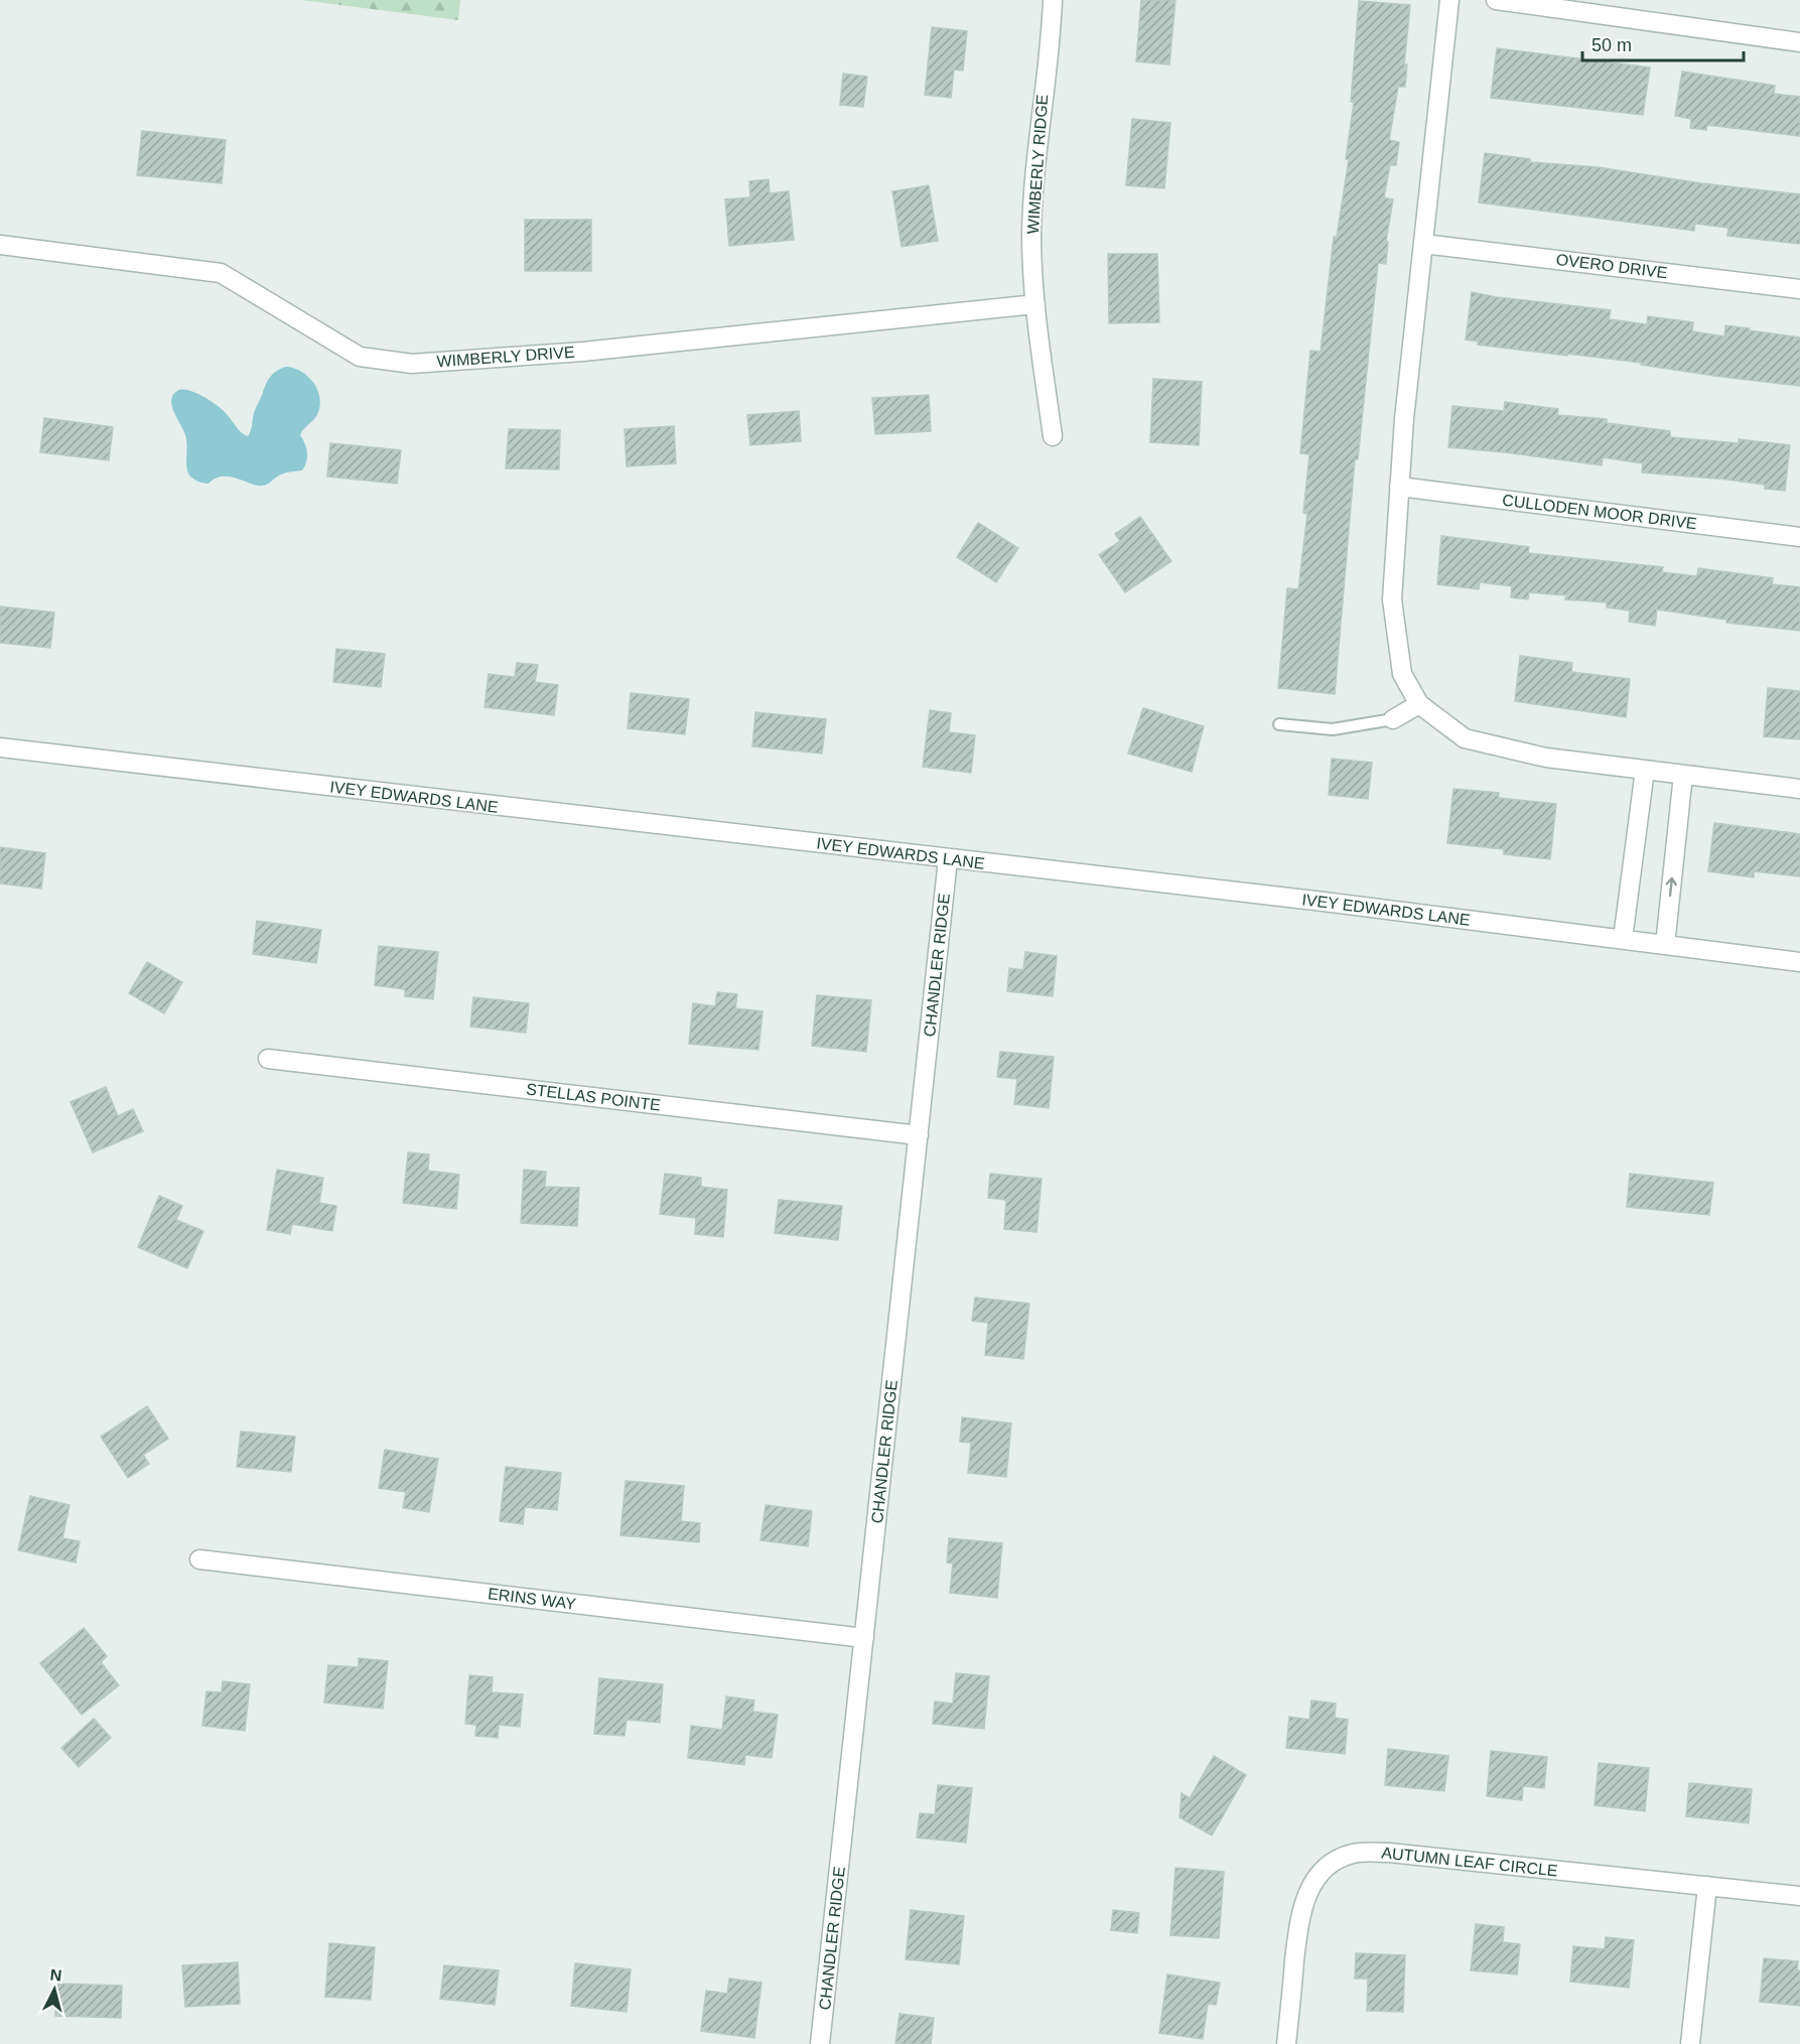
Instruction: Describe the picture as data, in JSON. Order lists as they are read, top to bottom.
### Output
{
  "streets": {
    "street": [
      "WIMBERLY RIDGE",
      "OVERO DRIVE",
      "WIMBERLY DRIVE",
      "CULLODEN MOOR DRIVE",
      "IVEY EDWARDS LANE",
      "CHANDLER RIDGE",
      "STELLAS POINTE",
      "ERINS WAY",
      "AUTUMN LEAF CIRCLE"
    ]
  },
  "crossings": [
    ["WIMBERLY RIDGE", "WIMBERLY DRIVE"],
    ["IVEY EDWARDS LANE", "CHANDLER RIDGE"],
    ["CHANDLER RIDGE", "STELLAS POINTE"],
    ["CHANDLER RIDGE", "ERINS WAY"]
  ],
  "scale_bar": "50 m",
  "north": "top"
}
